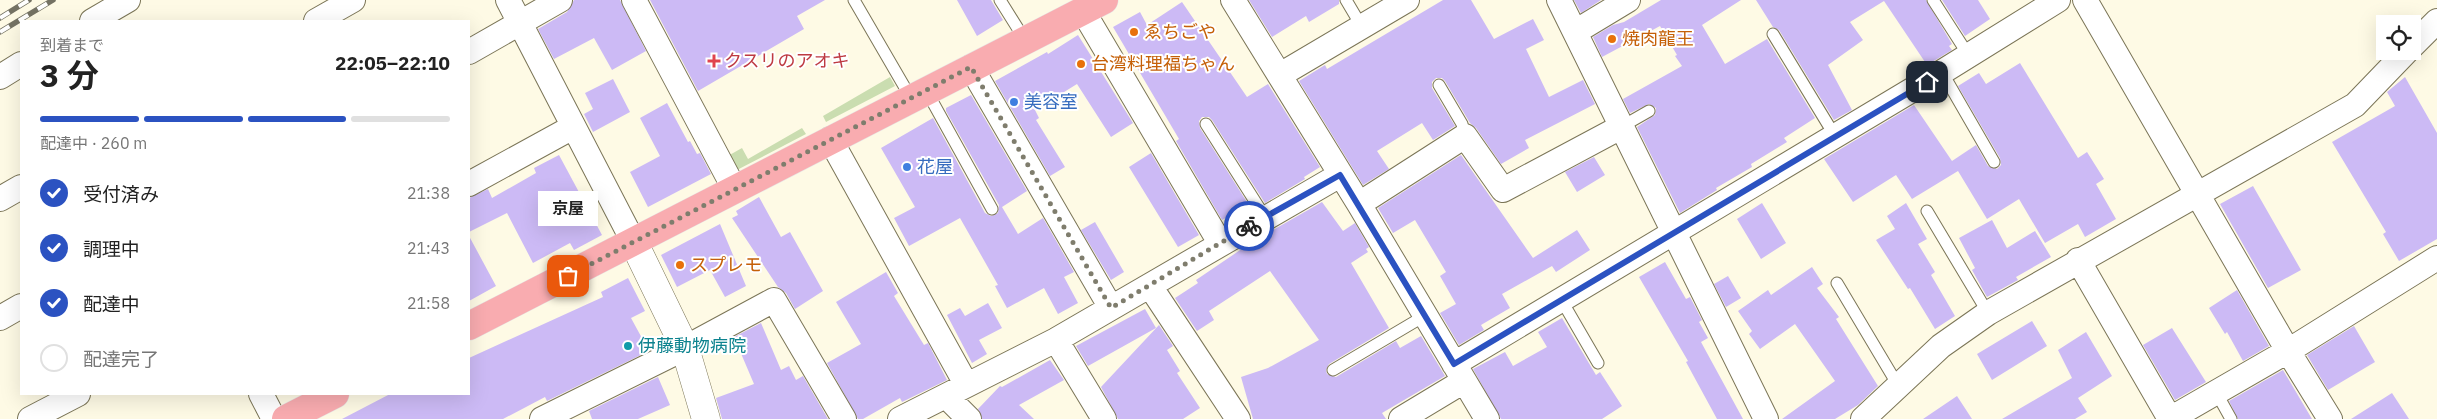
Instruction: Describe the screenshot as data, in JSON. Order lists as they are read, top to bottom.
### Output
{
  "places": {
    "other": [
      "ゑちごや",
      "焼肉龍王",
      "台湾料理福ちゃん",
      "美容室",
      "花屋",
      "スプレモ",
      "京屋",
      "伊藤動物病院"
    ],
    "health": ["クスリのアオキ"]
  },
  "page": {
    "heading": ["3 分", "到着まで", "22:05–22:10"],
    "bar": "配達中 · 260 m",
    "list": [
      ["受付済み", "21:38"],
      ["調理中", "21:43"],
      ["配達中", "21:58"],
      "配達完了"
    ],
    "bubble": "京屋"
  }
}
